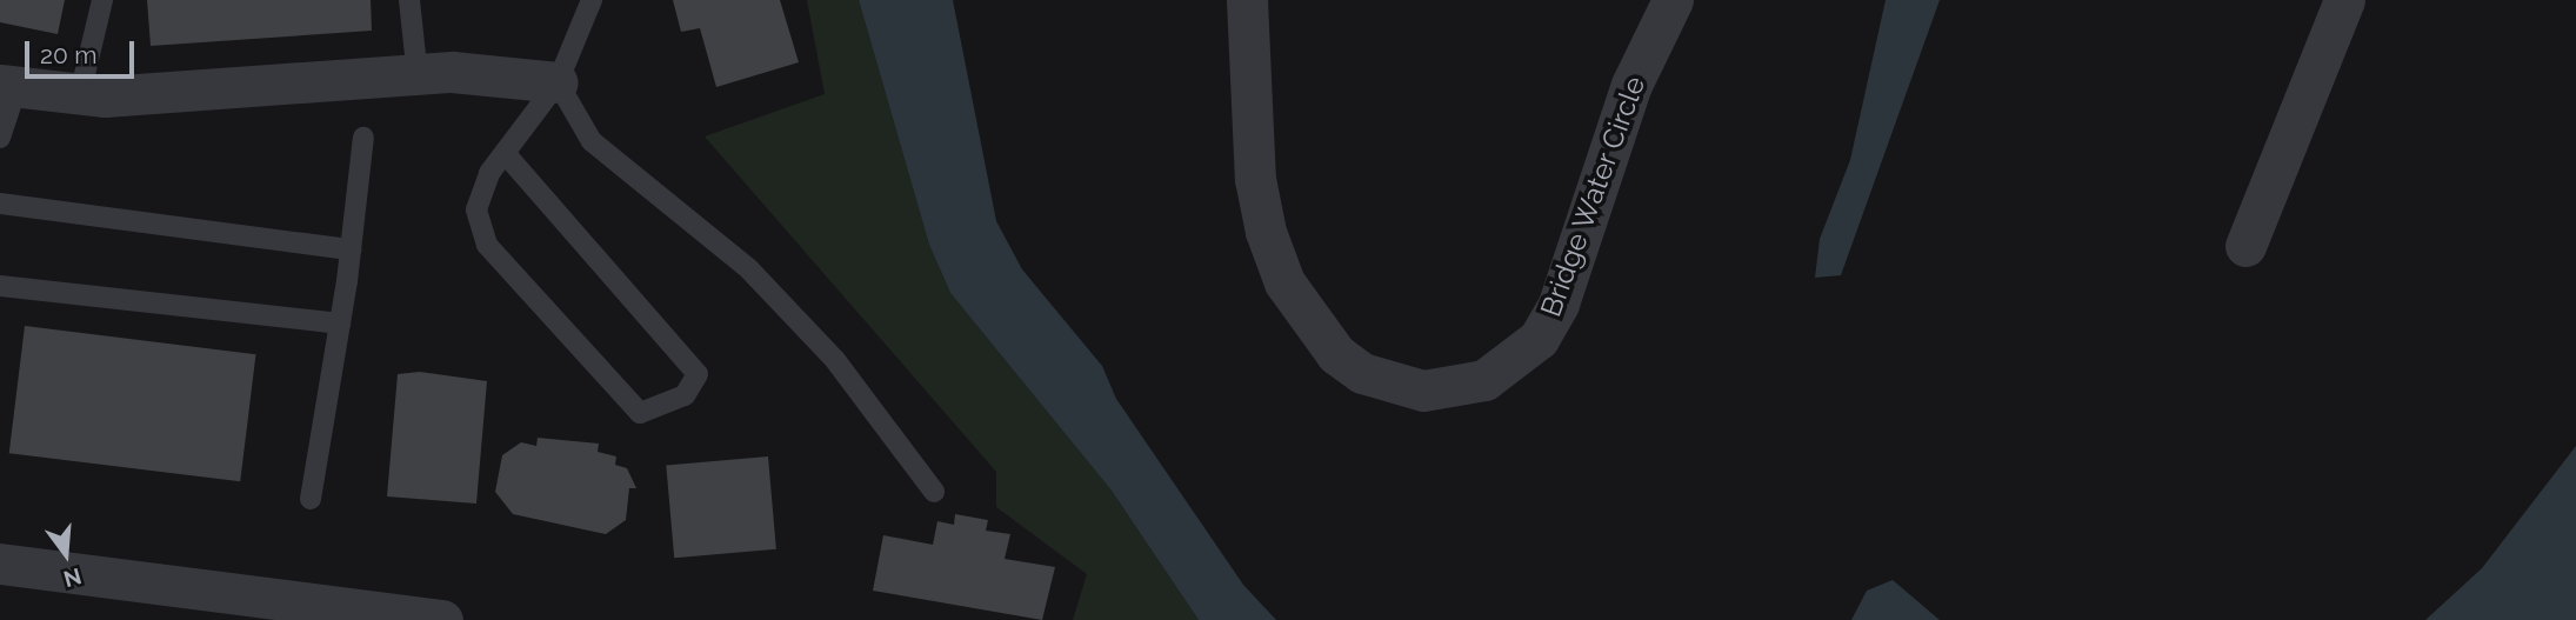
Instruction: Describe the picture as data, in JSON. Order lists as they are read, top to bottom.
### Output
{
  "streets": {
    "street": ["Bridge Water Circle"]
  },
  "scale_bar": "20 m",
  "north": "bottom"
}
